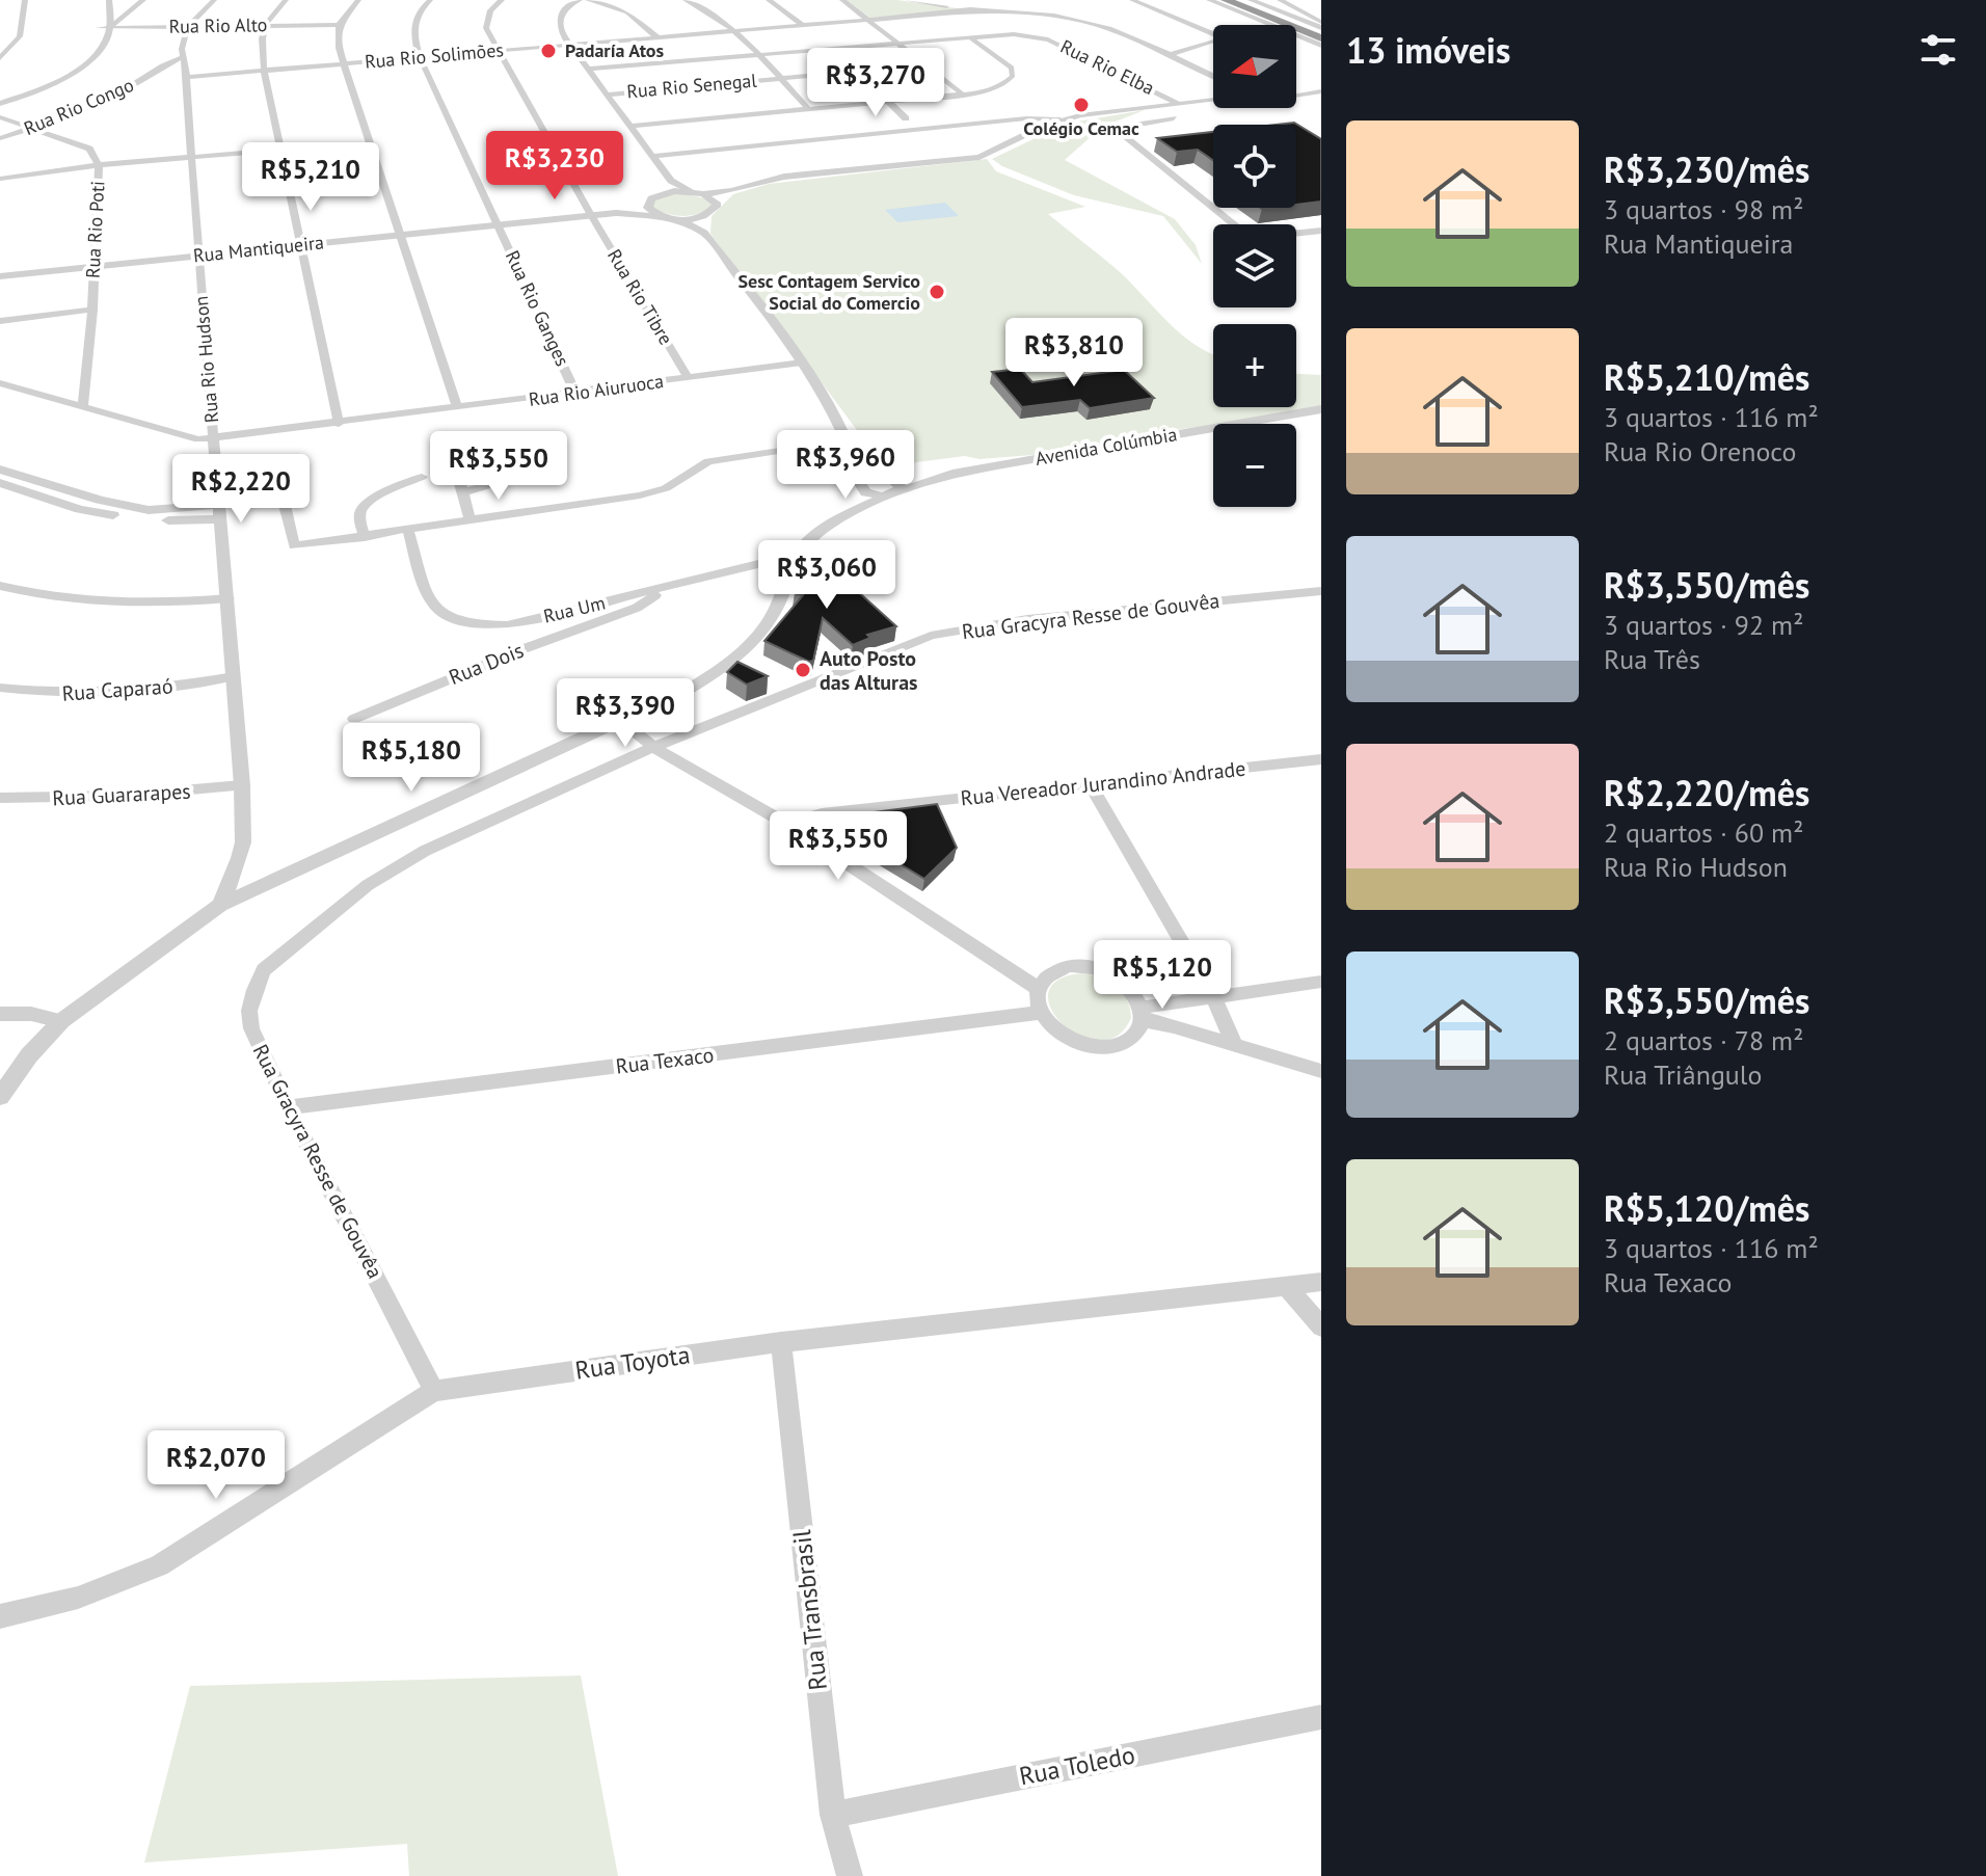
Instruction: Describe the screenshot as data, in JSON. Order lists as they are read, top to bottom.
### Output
{
  "streets": {
    "street": [
      "Rua Rio Alto",
      "Rua Rio Solimões",
      "Rua Rio Elba",
      "Rua Rio Senegal",
      "Rua Rio Congo",
      "Rua Rio Poti",
      "Rua Mantiqueira",
      "Rua Rio Tibre",
      "Rua Rio Ganges",
      "Rua Rio Hudson",
      "Rua Rio Aiuruoca",
      "Avenida Colúmbia",
      "Rua Um",
      "Rua Gracyra Resse de Gouvêa",
      "Rua Dois",
      "Rua Caparaó",
      "Rua Vereador Jurandino Andrade",
      "Rua Guararapes",
      "Rua Texaco",
      "Rua Toyota",
      "Rua Transbrasil",
      "Rua Toledo"
    ]
  },
  "crossings": [
    ["Rua Rio Solimões", "Rua Rio Tibre"],
    ["Rua Rio Solimões", "Rua Rio Ganges"],
    ["Rua Rio Solimões", "Rua Rio Hudson"],
    ["Rua Rio Congo", "Rua Rio Poti"],
    ["Rua Rio Congo", "Rua Rio Hudson"],
    ["Rua Rio Poti", "Rua Mantiqueira"],
    ["Rua Rio Poti", "Rua Rio Aiuruoca"],
    ["Rua Mantiqueira", "Rua Rio Tibre"],
    ["Rua Mantiqueira", "Rua Rio Ganges"],
    ["Rua Mantiqueira", "Rua Rio Hudson"],
    ["Rua Rio Tibre", "Rua Rio Aiuruoca"],
    ["Rua Rio Ganges", "Rua Rio Aiuruoca"],
    ["Rua Rio Hudson", "Rua Rio Aiuruoca"],
    ["Rua Rio Hudson", "Rua Caparaó"],
    ["Rua Rio Hudson", "Rua Guararapes"],
    ["Rua Um", "Rua Dois"],
    ["Rua Gracyra Resse de Gouvêa", "Rua Texaco"],
    ["Rua Gracyra Resse de Gouvêa", "Rua Toyota"],
    ["Rua Toyota", "Rua Transbrasil"],
    ["Rua Transbrasil", "Rua Toledo"]
  ],
  "places": [
    "Padaría Atos",
    "Colégio Cemac",
    "Sesc Contagem Servico Social do Comercio",
    "Auto Posto das Alturas"
  ],
  "north": "left",
  "page": {
    "heading": "13 imóveis",
    "map_buttons": ["+", "−"],
    "price": [
      "R$3,270",
      "R$3,230",
      "R$5,210",
      "R$3,810",
      "R$3,960",
      "R$3,550",
      "R$2,220",
      "R$3,060",
      "R$3,390",
      "R$5,180",
      "R$3,550",
      "R$5,120",
      "R$2,070"
    ],
    "list": [
      {
        "name": "R$3,230/mês",
        "note": "3 quartos · 98 m² · Rua Mantiqueira"
      },
      {
        "name": "R$5,210/mês",
        "note": "3 quartos · 116 m² · Rua Rio Orenoco"
      },
      {
        "name": "R$3,550/mês",
        "note": "3 quartos · 92 m² · Rua Três"
      },
      {
        "name": "R$2,220/mês",
        "note": "2 quartos · 60 m² · Rua Rio Hudson"
      },
      {
        "name": "R$3,550/mês",
        "note": "2 quartos · 78 m² · Rua Triângulo"
      },
      {
        "name": "R$5,120/mês",
        "note": "3 quartos · 116 m² · Rua Texaco"
      }
    ]
  }
}
